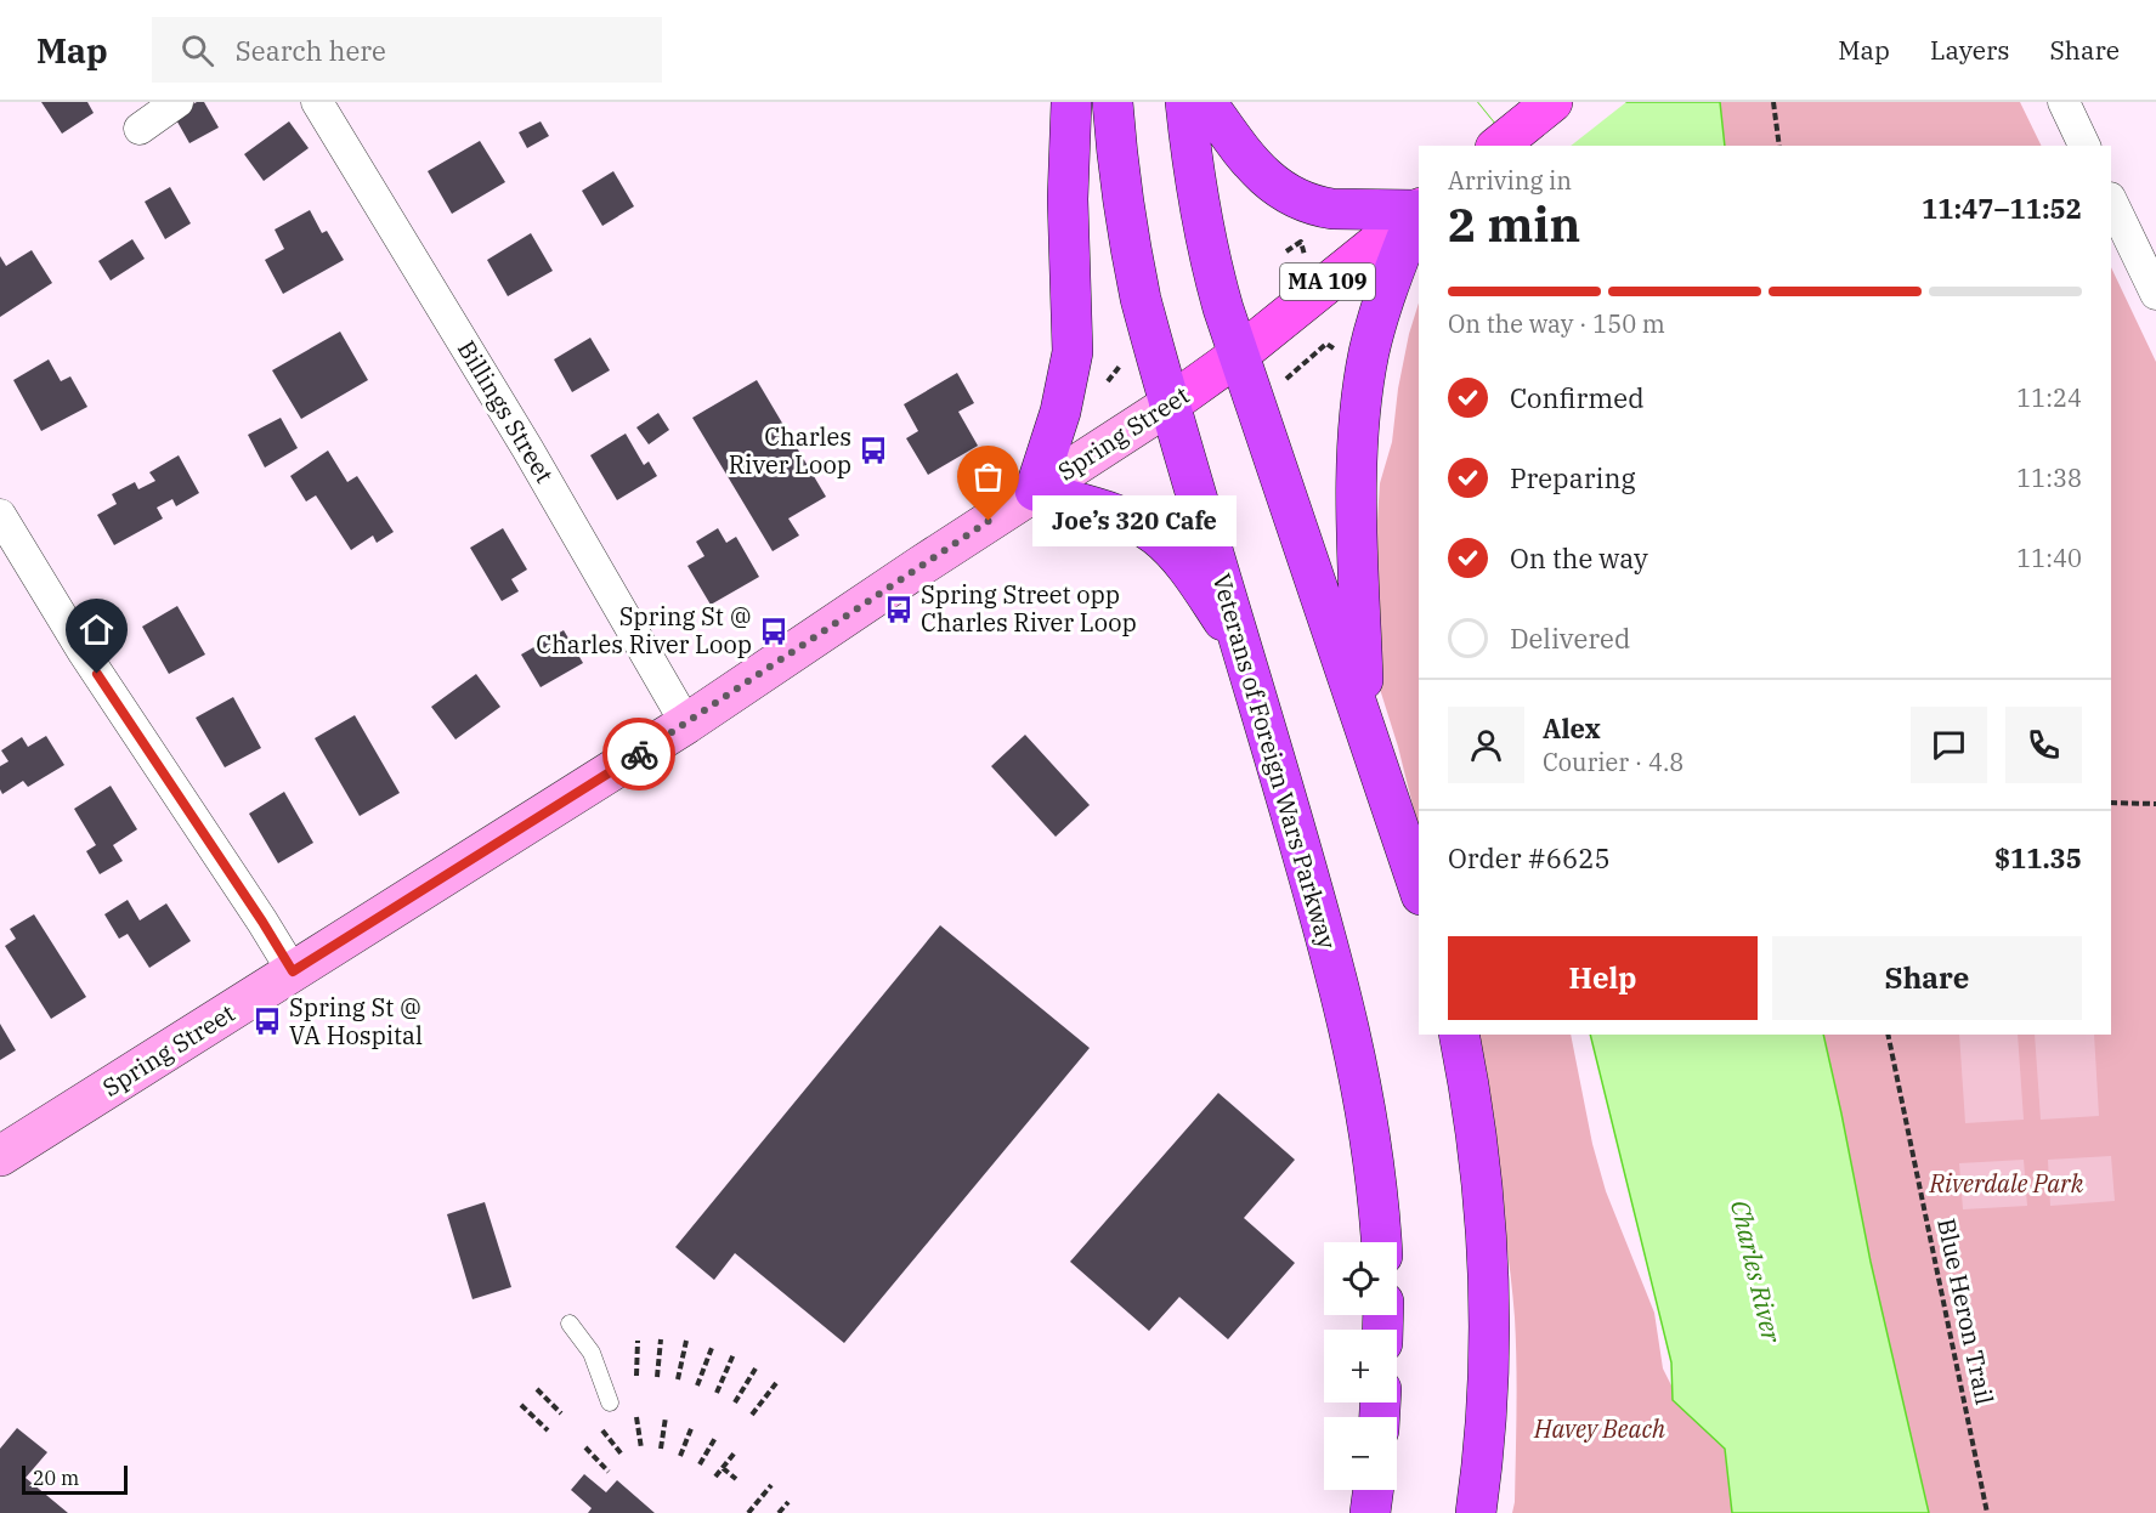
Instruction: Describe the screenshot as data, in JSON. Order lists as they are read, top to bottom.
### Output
{
  "streets": {
    "highway": ["Veterans of Foreign Wars Parkway"],
    "main road": ["MA 109", "Spring Street"],
    "street": ["Billings Street"],
    "path": ["Blue Heron Trail"]
  },
  "crossings": [
    ["Billings Street", "Spring Street"],
    ["Spring Street", "Veterans of Foreign Wars Parkway"]
  ],
  "water": ["Charles River"],
  "parks": ["Riverdale Park", "Havey Beach"],
  "places": {
    "bus stop": [
      "Charles River Loop",
      "Spring Street opp Charles River Loop",
      "Spring St @ Charles River Loop",
      "Spring St @ VA Hospital"
    ],
    "other": ["Joe’s 320 Cafe"]
  },
  "scale_bar": "20 m",
  "page": {
    "header": "Map",
    "search": "Search here",
    "nav": ["Map", "Layers", "Share"],
    "heading": ["2 min", "Arriving in", "11:47–11:52"],
    "panel": [
      "Alex",
      "Courier · 4.8",
      "Order #6625",
      "$11.35"
    ],
    "bar": "On the way · 150 m",
    "list": [
      ["Confirmed", "11:24"],
      ["Preparing", "11:38"],
      ["On the way", "11:40"],
      "Delivered"
    ],
    "bubble": "Joe’s 320 Cafe",
    "buttons": ["Help", "Share"],
    "map_buttons": ["+", "−"],
    "scale": "20 m"
  }
}
